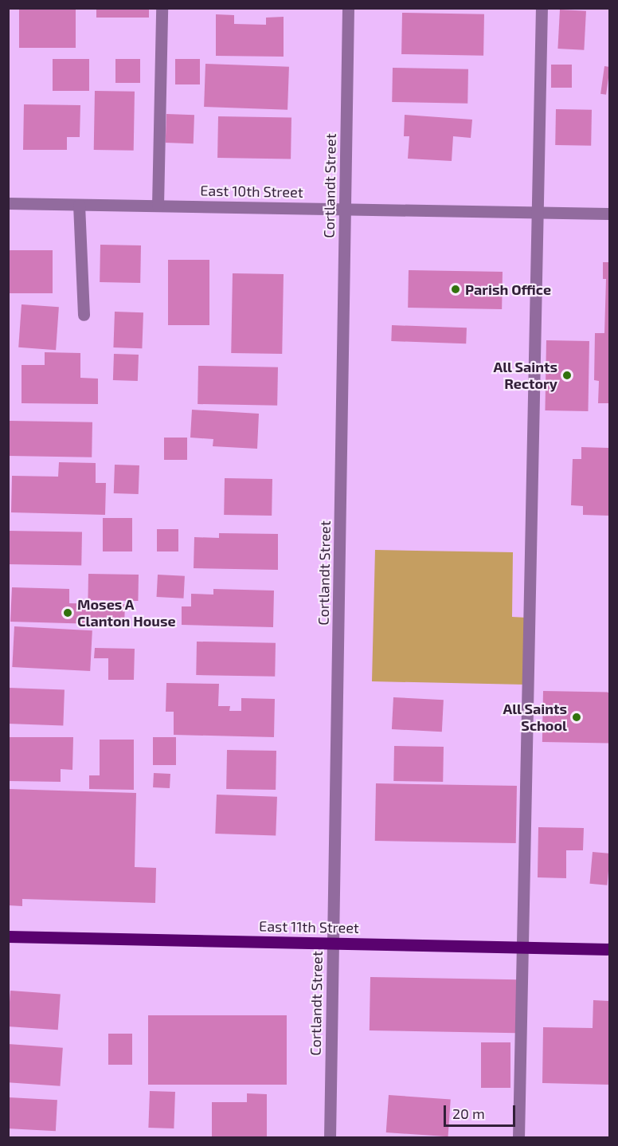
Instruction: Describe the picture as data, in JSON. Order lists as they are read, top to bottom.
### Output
{
  "streets": {
    "main road": ["East 11th Street"],
    "street": ["Cortlandt Street", "East 10th Street"]
  },
  "crossings": [
    ["Cortlandt Street", "East 10th Street"],
    ["Cortlandt Street", "East 11th Street"]
  ],
  "places": [
    "Parish Office",
    "All Saints Rectory",
    "Moses A Clanton House",
    "All Saints School"
  ],
  "scale_bar": "20 m"
}
